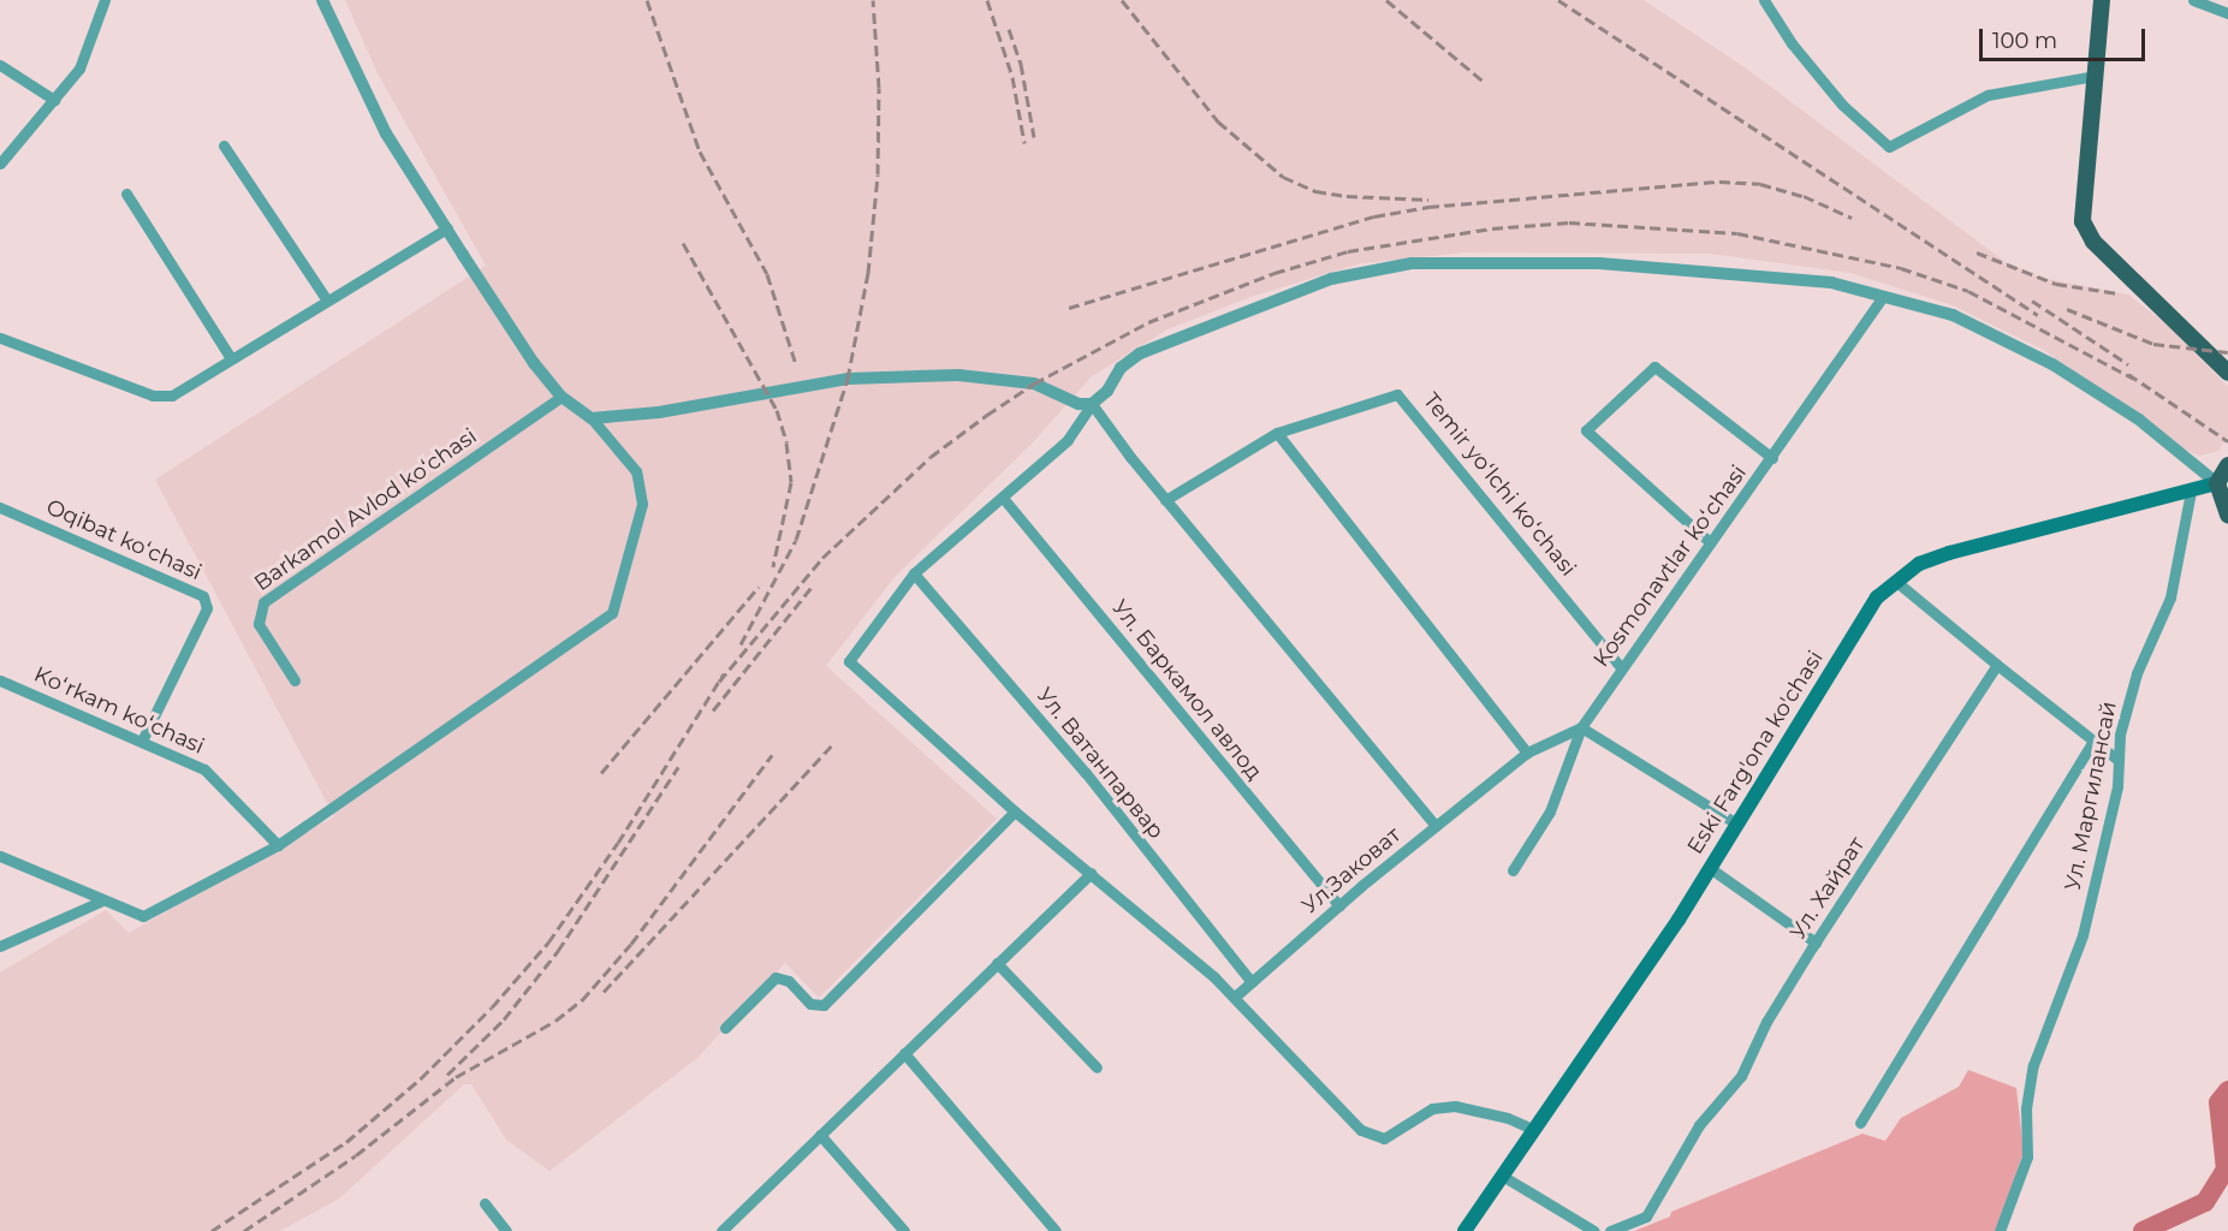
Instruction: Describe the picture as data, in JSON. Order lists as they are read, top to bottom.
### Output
{
  "streets": {
    "main road": ["Eski Farg'ona ko'chasi"],
    "street": [
      "Temir yoʻlchi koʻchasi",
      "Barkamol Аvlod koʻchasi",
      "Oqibat koʻchasi",
      "Kosmonavtlar koʻchasi",
      "Ул. Баркамол авлод",
      "Koʻrkam koʻchasi",
      "Ул. Ватанпарвар",
      "Ул. Маргилансай",
      "Ул.Заковат",
      "Ул. Хайрат"
    ]
  },
  "crossings": [
    ["Temir yoʻlchi koʻchasi", "Kosmonavtlar koʻchasi"],
    ["Oqibat koʻchasi", "Koʻrkam koʻchasi"],
    ["Kosmonavtlar koʻchasi", "Ул.Заковат"],
    ["Ул. Баркамол авлод", "Ул.Заковат"],
    ["Eski Farg'ona ko'chasi", "Ул. Маргилансай"],
    ["Ул. Ватанпарвар", "Ул.Заковат"]
  ],
  "scale_bar": "100 m"
}
